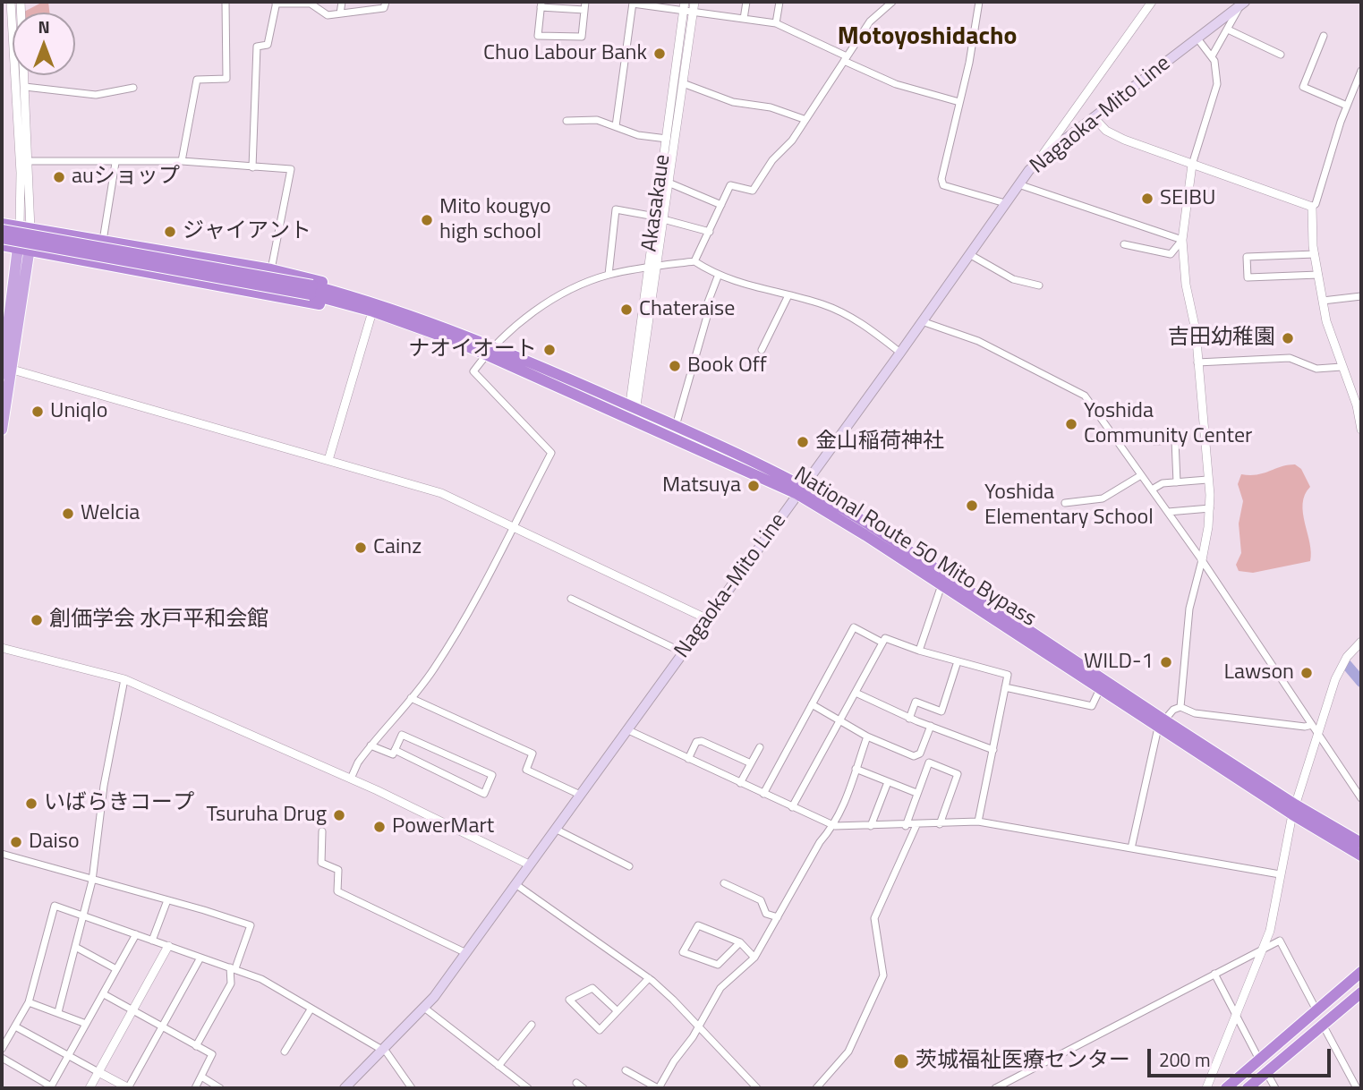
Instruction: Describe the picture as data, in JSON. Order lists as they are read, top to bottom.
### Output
{
  "streets": {
    "highway": ["National Route 50 Mito Bypass"],
    "main road": ["Nagaoka-Mito Line"],
    "street": ["Akasakaue"]
  },
  "crossings": [
    ["Nagaoka-Mito Line", "National Route 50 Mito Bypass"],
    ["Akasakaue", "National Route 50 Mito Bypass"]
  ],
  "districts": ["Motoyoshidacho"],
  "places": [
    "Chuo Labour Bank",
    "auショップ",
    "SEIBU",
    "Mito kougyo high school",
    "ジャイアント",
    "Chateraise",
    "吉田幼稚園",
    "ナオイオート",
    "Book Off",
    "Uniqlo",
    "Yoshida Community Center",
    "金山稲荷神社",
    "Matsuya",
    "Yoshida Elementary School",
    "Welcia",
    "Cainz",
    "創価学会 水戸平和会館",
    "WILD-1",
    "Lawson",
    "いばらきコープ",
    "Tsuruha Drug",
    "PowerMart",
    "Daiso",
    "茨城福祉医療センター"
  ],
  "scale_bar": "200 m",
  "north": "top"
}
